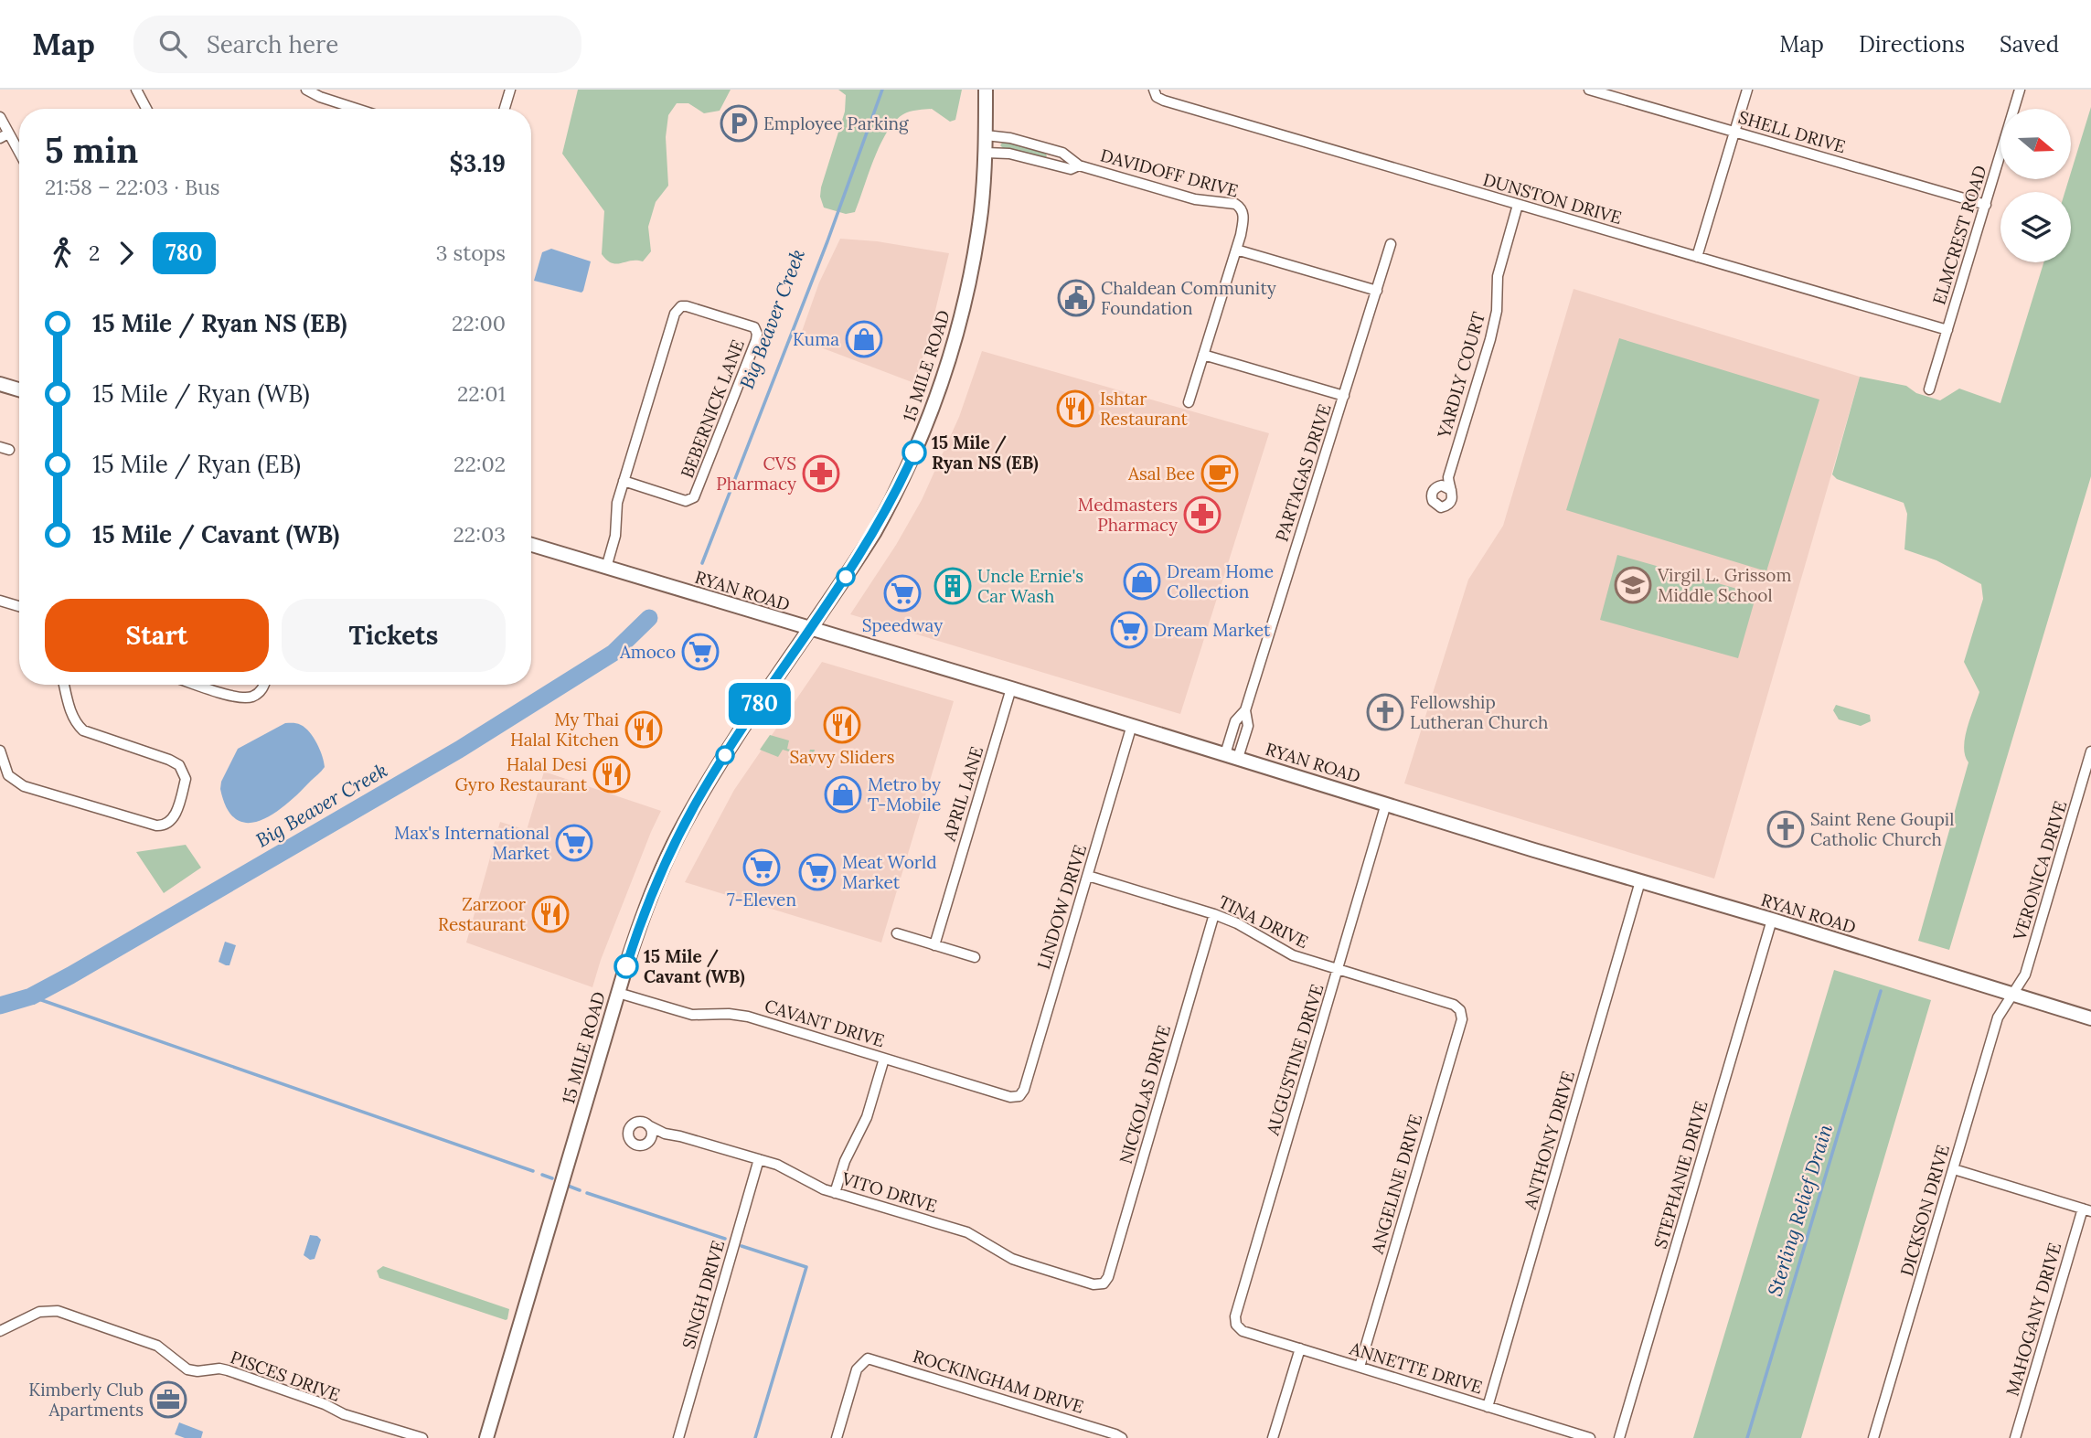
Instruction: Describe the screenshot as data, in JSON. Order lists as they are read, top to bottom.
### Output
{
  "streets": {
    "main road": ["15 MILE ROAD", "RYAN ROAD"],
    "street": [
      "SHELL DRIVE",
      "DAVIDOFF DRIVE",
      "DUNSTON DRIVE",
      "ELMCREST ROAD",
      "YARDLY COURT",
      "BEBERNICK LANE",
      "PARTAGAS DRIVE",
      "APRIL LANE",
      "VERONICA DRIVE",
      "LINDOW DRIVE",
      "TINA DRIVE",
      "CAVANT DRIVE",
      "AUGUSTINE DRIVE",
      "NICKOLAS DRIVE",
      "ANTHONY DRIVE",
      "STEPHANIE DRIVE",
      "ANGELINE DRIVE",
      "VITO DRIVE",
      "DICKSON DRIVE",
      "SINGH DRIVE",
      "MAHOGANY DRIVE",
      "ANNETTE DRIVE",
      "PISCES DRIVE",
      "ROCKINGHAM DRIVE"
    ]
  },
  "crossings": [
    ["SHELL DRIVE", "ELMCREST ROAD"],
    ["DAVIDOFF DRIVE", "15 MILE ROAD"],
    ["DUNSTON DRIVE", "ELMCREST ROAD"],
    ["DUNSTON DRIVE", "YARDLY COURT"],
    ["15 MILE ROAD", "RYAN ROAD"],
    ["15 MILE ROAD", "CAVANT DRIVE"],
    ["BEBERNICK LANE", "RYAN ROAD"],
    ["PARTAGAS DRIVE", "RYAN ROAD"],
    ["RYAN ROAD", "APRIL LANE"],
    ["RYAN ROAD", "VERONICA DRIVE"],
    ["RYAN ROAD", "LINDOW DRIVE"],
    ["RYAN ROAD", "AUGUSTINE DRIVE"],
    ["RYAN ROAD", "ANTHONY DRIVE"],
    ["RYAN ROAD", "STEPHANIE DRIVE"],
    ["RYAN ROAD", "DICKSON DRIVE"],
    ["VERONICA DRIVE", "DICKSON DRIVE"],
    ["LINDOW DRIVE", "TINA DRIVE"],
    ["LINDOW DRIVE", "CAVANT DRIVE"],
    ["TINA DRIVE", "AUGUSTINE DRIVE"],
    ["TINA DRIVE", "NICKOLAS DRIVE"],
    ["TINA DRIVE", "ANGELINE DRIVE"],
    ["AUGUSTINE DRIVE", "ANNETTE DRIVE"],
    ["NICKOLAS DRIVE", "VITO DRIVE"],
    ["ANTHONY DRIVE", "ANNETTE DRIVE"],
    ["ANGELINE DRIVE", "ANNETTE DRIVE"],
    ["VITO DRIVE", "SINGH DRIVE"]
  ],
  "water": ["Big Beaver Creek", "Sterling Relief Drain"],
  "places": {
    "parking": ["Employee Parking"],
    "public building": ["Chaldean Community Foundation"],
    "shop": ["Kuma", "Dream Home Collection", "Metro by T-Mobile"],
    "restaurant": [
      "Ishtar Restaurant",
      "Savvy Sliders",
      "My Thai Halal Kitchen",
      "Halal Desi Gyro Restaurant",
      "Zarzoor Restaurant"
    ],
    "other": ["15 Mile / Ryan NS (EB)", "15 Mile / Cavant (WB)"],
    "pharmacy": ["CVS Pharmacy", "Medmasters Pharmacy"],
    "cafe": ["Asal Bee"],
    "school or university": ["Virgil L. Grissom Middle School"],
    "building": ["Uncle Ernie's Car Wash"],
    "supermarket": [
      "Speedway",
      "Dream Market",
      "Amoco",
      "Max's International Market",
      "7-Eleven",
      "Meat World Market"
    ],
    "church": ["Fellowship Lutheran Church", "Saint Rene Goupil Catholic Church"],
    "office": ["Kimberly Club Apartments"]
  },
  "lines": ["bus line 780"],
  "north": "right",
  "page": {
    "header": "Map",
    "search": "Search here",
    "nav": ["Map", "Directions", "Saved"],
    "on_map": "780",
    "heading": ["5 min", "21:58 – 22:03 · Bus", "$3.19"],
    "legs": ["2", "780", "3 stops"],
    "list": [
      {
        "name": "15 Mile / Ryan NS (EB)",
        "value": "22:00"
      },
      {
        "name": "15 Mile / Ryan (WB)",
        "value": "22:01"
      },
      {
        "name": "15 Mile / Ryan (EB)",
        "value": "22:02"
      },
      {
        "name": "15 Mile / Cavant (WB)",
        "value": "22:03"
      }
    ],
    "buttons": ["Start", "Tickets"]
  }
}
